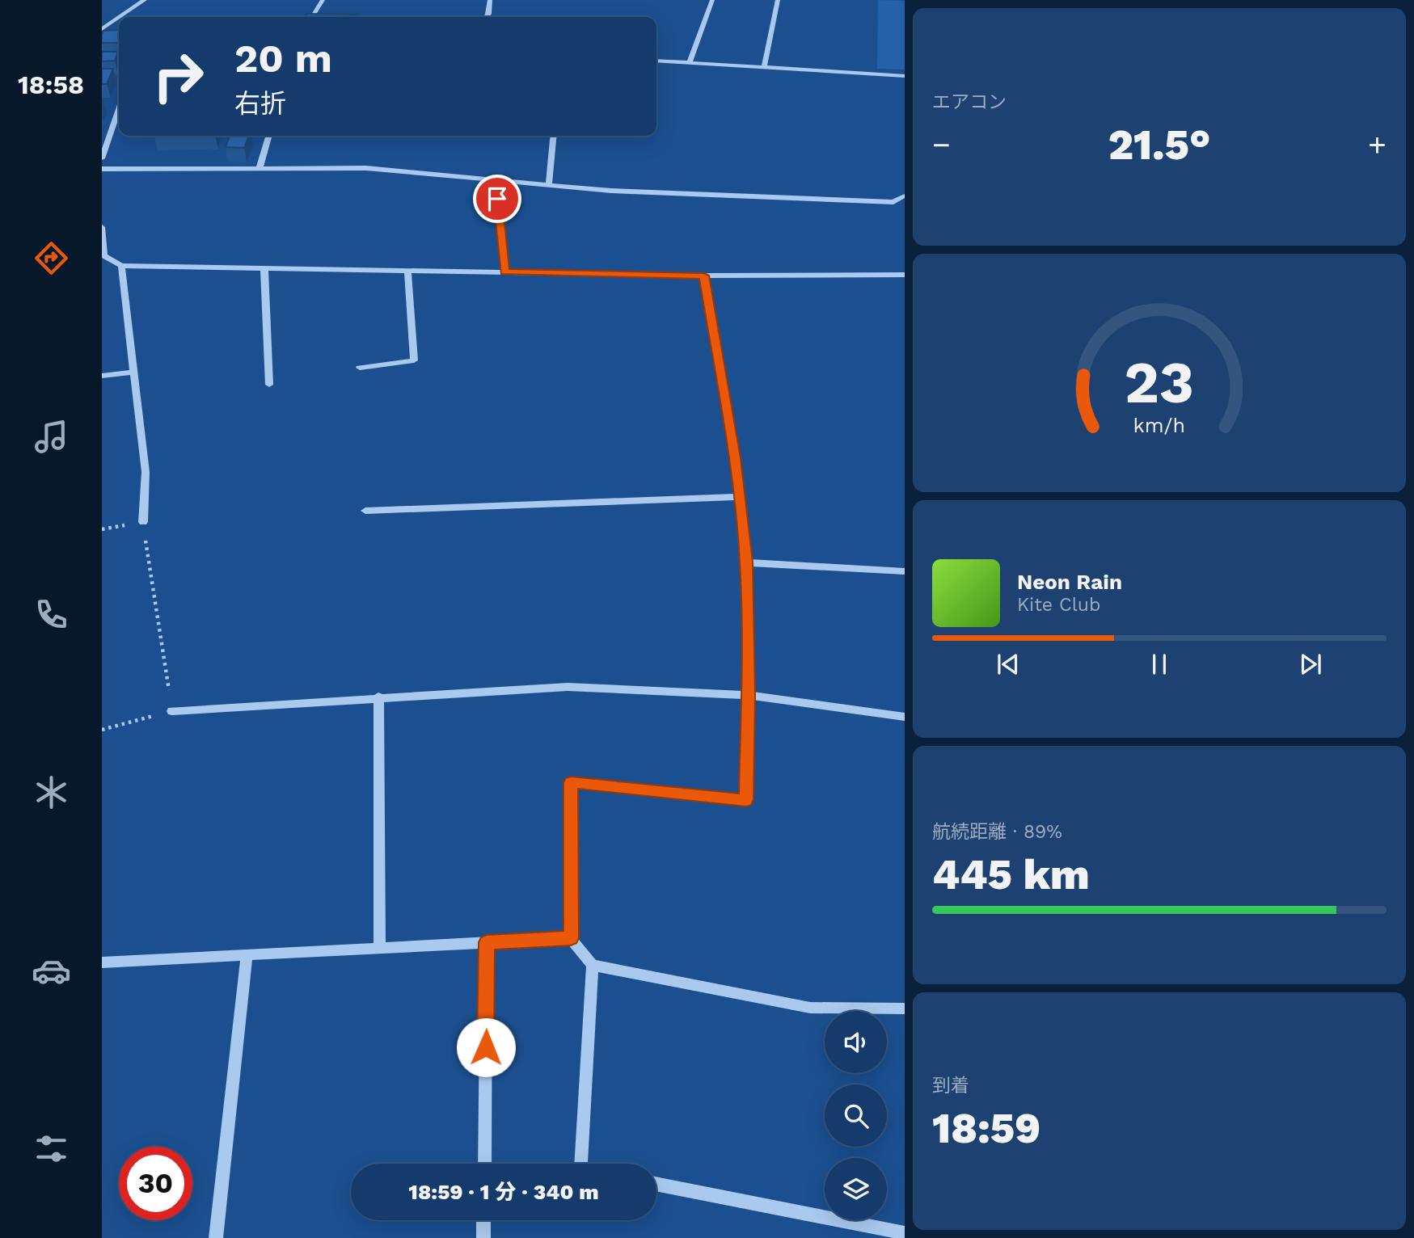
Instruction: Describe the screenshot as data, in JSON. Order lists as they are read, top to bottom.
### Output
{
  "page": {
    "tabs": "18:58",
    "tile": [
      "エアコン",
      ["航続距離 · 89%", "445 km"],
      ["到着", "18:59"]
    ],
    "turn": ["20 m", "右折"],
    "heat": ["−", "21.5°", "+"],
    "song": ["Neon Rain", "Kite Club"],
    "limit": "30",
    "trip": "18:59 · 1 分 · 340 m",
    "gauge": ["23", "km/h"]
  }
}
